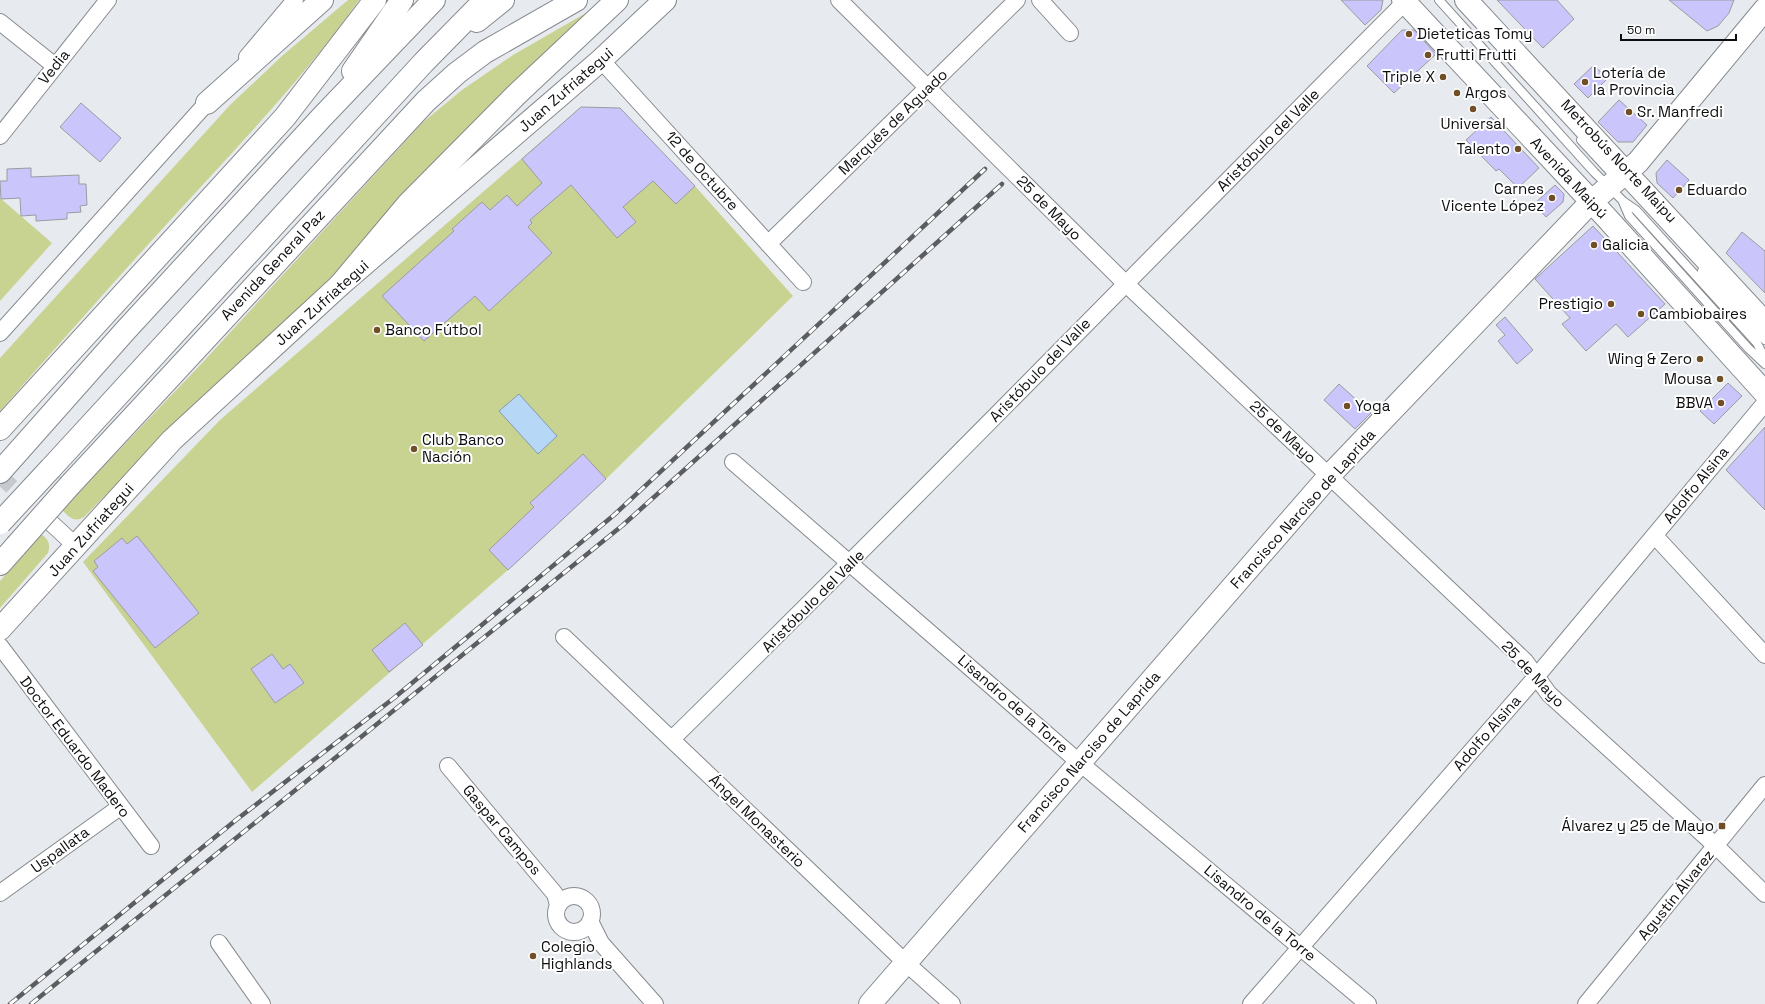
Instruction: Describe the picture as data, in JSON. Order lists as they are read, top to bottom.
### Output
{
  "streets": {
    "main road": [
      "Juan Zufriategui",
      "Avenida Maipú",
      "Avenida General Paz",
      "Francisco Narciso de Laprida"
    ],
    "street": [
      "Vedia",
      "Marqués de Aguado",
      "Aristóbulo del Valle",
      "12 de Octubre",
      "25 de Mayo",
      "Adolfo Alsina",
      "Lisandro de la Torre",
      "Doctor Eduardo Madero",
      "Ángel Monasterio",
      "Gaspar Campos",
      "Uspallata",
      "Agustín Álvarez"
    ],
    "lane": ["Metrobús Norte Maipu"]
  },
  "crossings": [
    ["Juan Zufriategui", "12 de Octubre"],
    ["Marqués de Aguado", "12 de Octubre"],
    ["Marqués de Aguado", "25 de Mayo"],
    ["Aristóbulo del Valle", "Avenida Maipú"],
    ["Aristóbulo del Valle", "25 de Mayo"],
    ["Aristóbulo del Valle", "Lisandro de la Torre"],
    ["Aristóbulo del Valle", "Ángel Monasterio"],
    ["Metrobús Norte Maipu", "Francisco Narciso de Laprida"],
    ["Avenida Maipú", "Francisco Narciso de Laprida"],
    ["25 de Mayo", "Adolfo Alsina"],
    ["25 de Mayo", "Francisco Narciso de Laprida"],
    ["25 de Mayo", "Agustín Álvarez"],
    ["Adolfo Alsina", "Lisandro de la Torre"],
    ["Francisco Narciso de Laprida", "Lisandro de la Torre"],
    ["Francisco Narciso de Laprida", "Ángel Monasterio"],
    ["Doctor Eduardo Madero", "Uspallata"]
  ],
  "places": {
    "other": [
      "Dieteticas Tomy",
      "Frutti Frutti",
      "Triple X",
      "Lotería de la Provincia",
      "Argos",
      "Universal",
      "Sr. Manfredi",
      "Talento",
      "Eduardo",
      "Carnes Vicente López",
      "Galicia",
      "Prestigio",
      "Cambiobaires",
      "Banco Fútbol",
      "Wing & Zero",
      "Mousa",
      "BBVA",
      "Yoga",
      "Club Banco Nación",
      "Colegio Highlands"
    ],
    "transit": ["Álvarez y 25 de Mayo"]
  },
  "scale_bar": "50 m"
}
